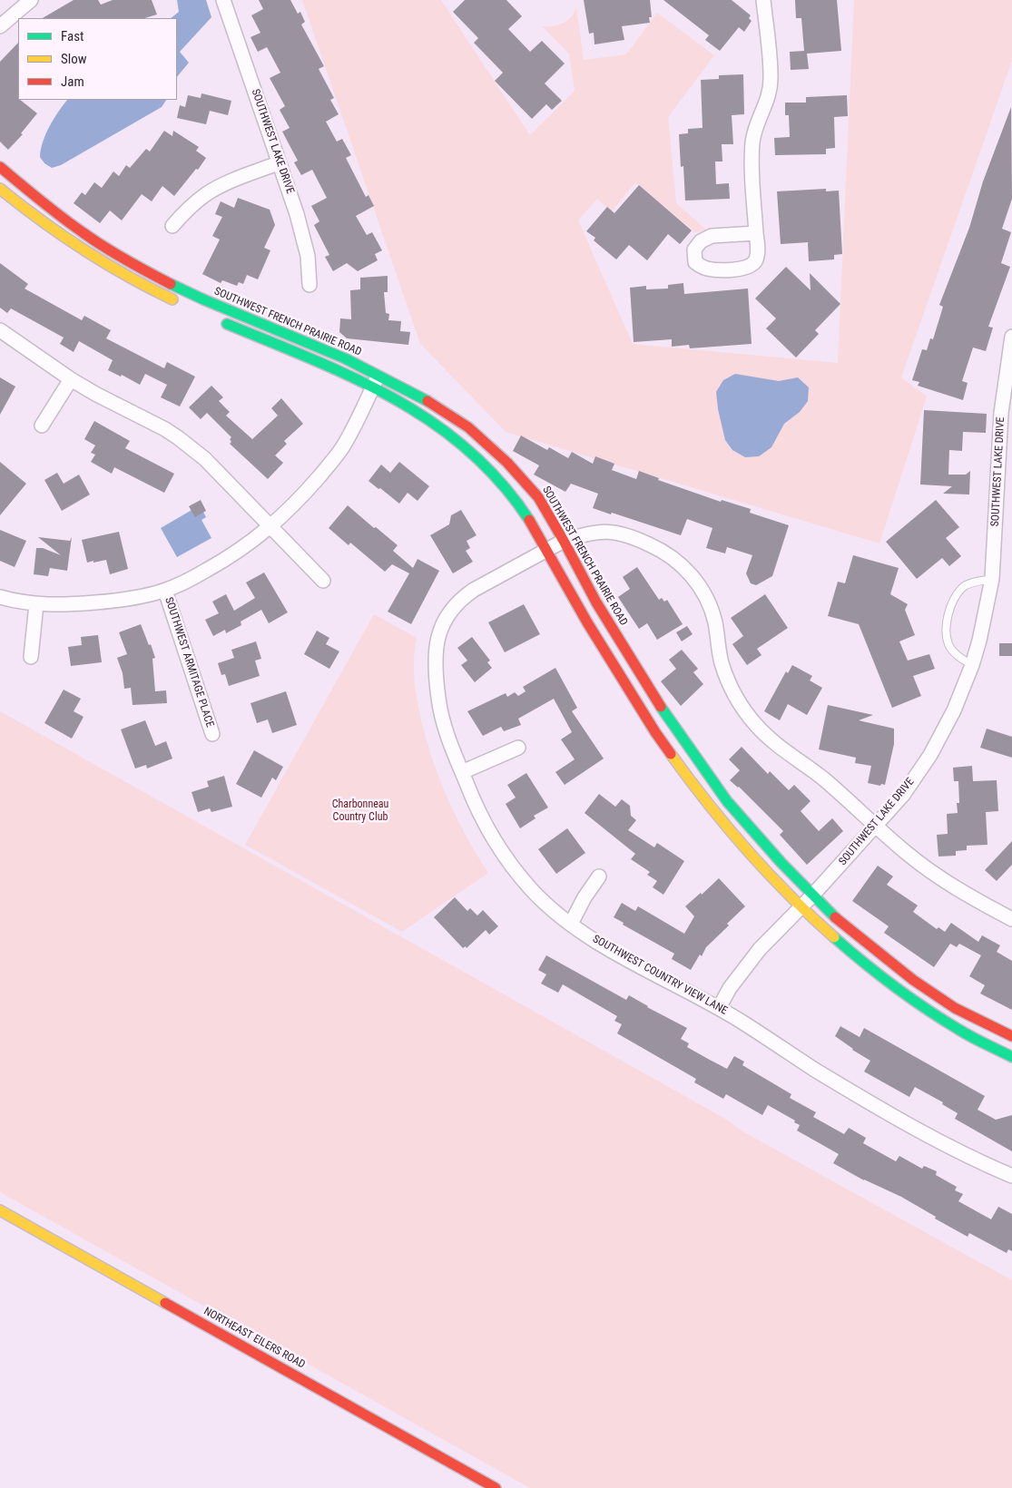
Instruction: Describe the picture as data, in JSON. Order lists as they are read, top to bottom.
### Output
{
  "streets": {
    "street": [
      "SOUTHWEST LAKE DRIVE",
      "SOUTHWEST FRENCH PRAIRIE ROAD",
      "SOUTHWEST ARMITAGE PLACE",
      "SOUTHWEST COUNTRY VIEW LANE",
      "NORTHEAST EILERS ROAD"
    ]
  },
  "crossings": [
    ["SOUTHWEST LAKE DRIVE", "SOUTHWEST FRENCH PRAIRIE ROAD"],
    ["SOUTHWEST LAKE DRIVE", "SOUTHWEST COUNTRY VIEW LANE"],
    ["SOUTHWEST FRENCH PRAIRIE ROAD", "SOUTHWEST COUNTRY VIEW LANE"]
  ],
  "parks": ["Charbonneau Country Club"],
  "legend": ["Fast", "Slow", "Jam"]
}
